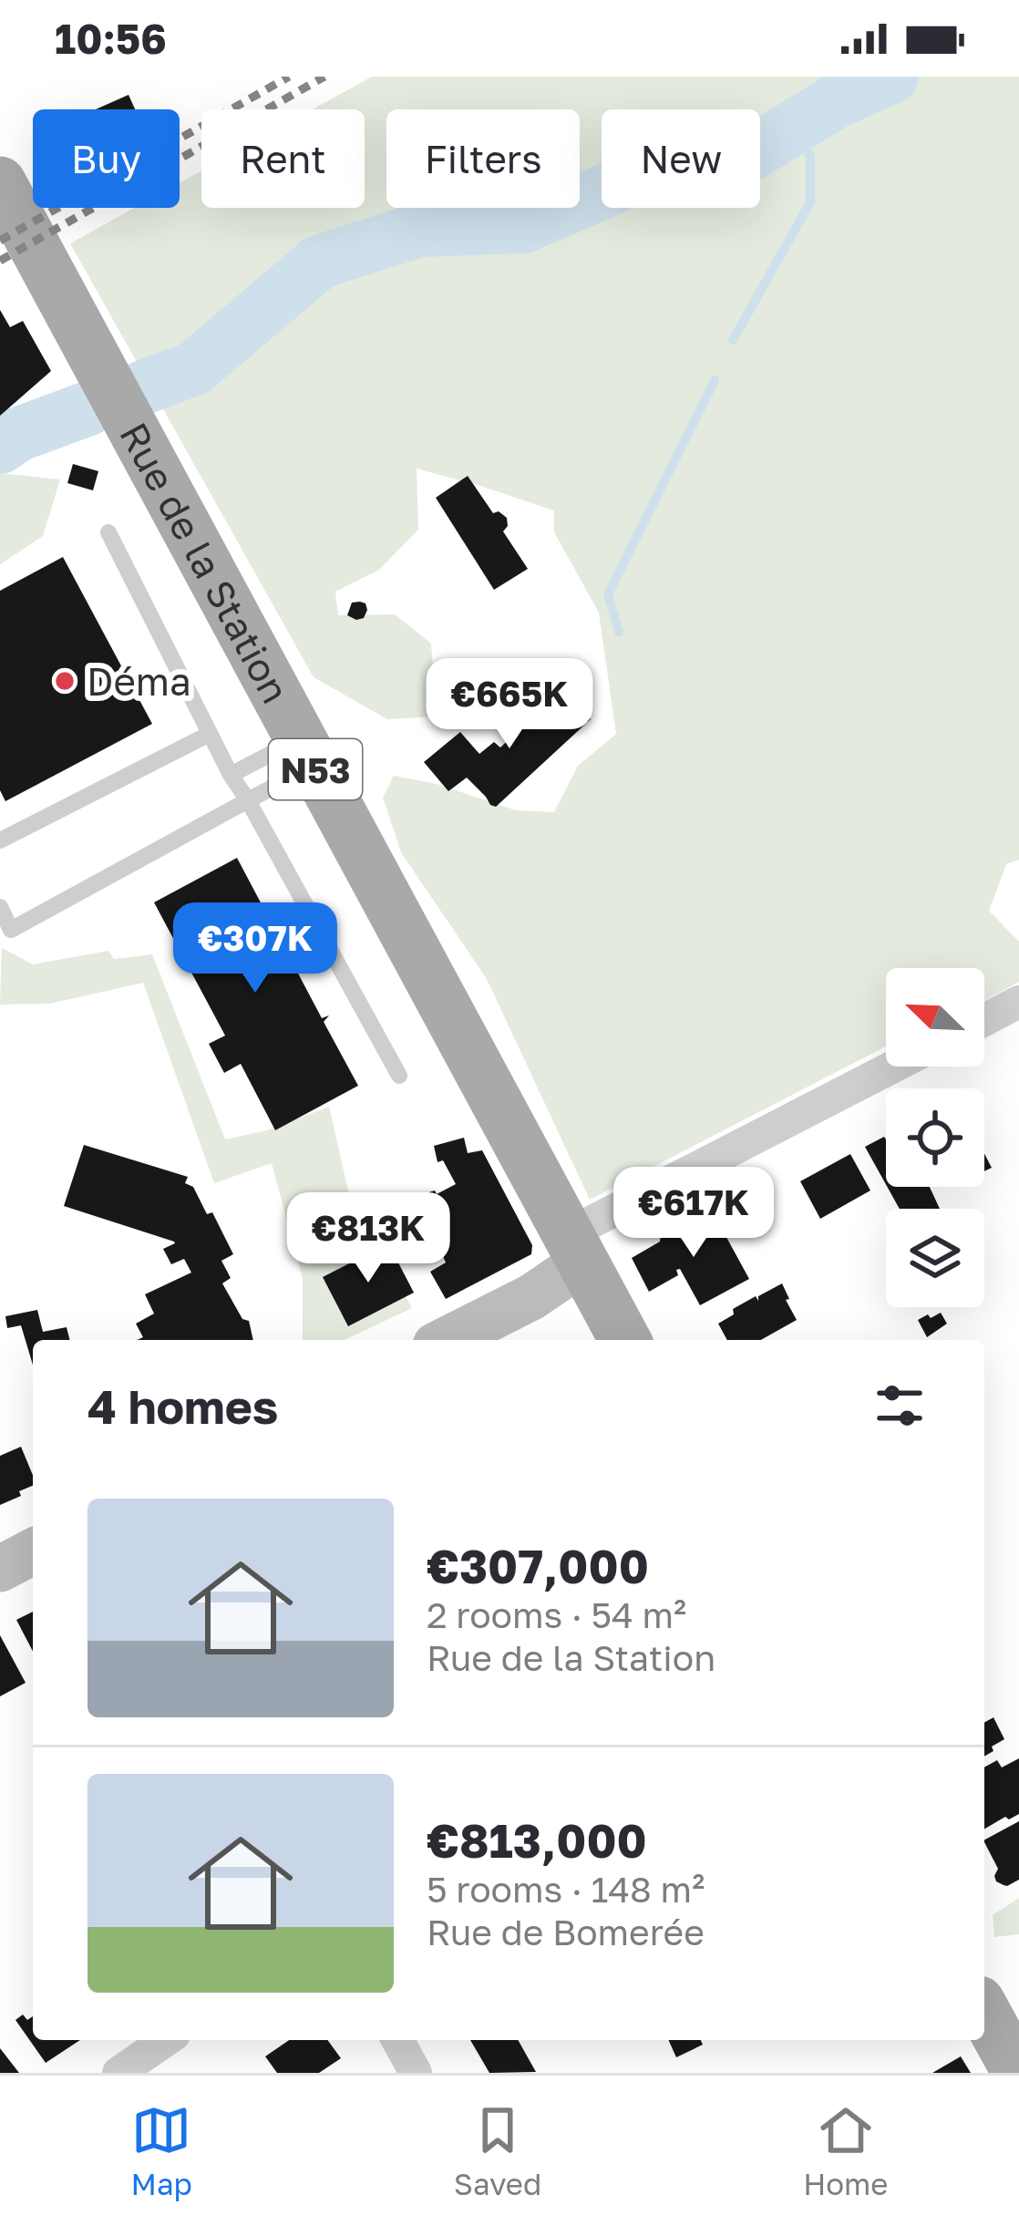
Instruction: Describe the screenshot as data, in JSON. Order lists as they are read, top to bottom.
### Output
{
  "streets": {
    "main road": ["Rue de la Station", "N53"]
  },
  "places": ["Déma"],
  "north": "top left",
  "page": {
    "status": "10:56",
    "chip": [
      "Buy",
      "Rent",
      "Filters",
      "New"
    ],
    "price": [
      "€665K",
      "€307K",
      "€617K",
      "€813K"
    ],
    "heading": "4 homes",
    "list": [
      {
        "name": "€307,000",
        "note": "2 rooms · 54 m² · Rue de la Station"
      },
      {
        "name": "€813,000",
        "note": "5 rooms · 148 m² · Rue de Bomerée"
      }
    ],
    "tabs": ["Map", "Saved", "Home"]
  }
}
